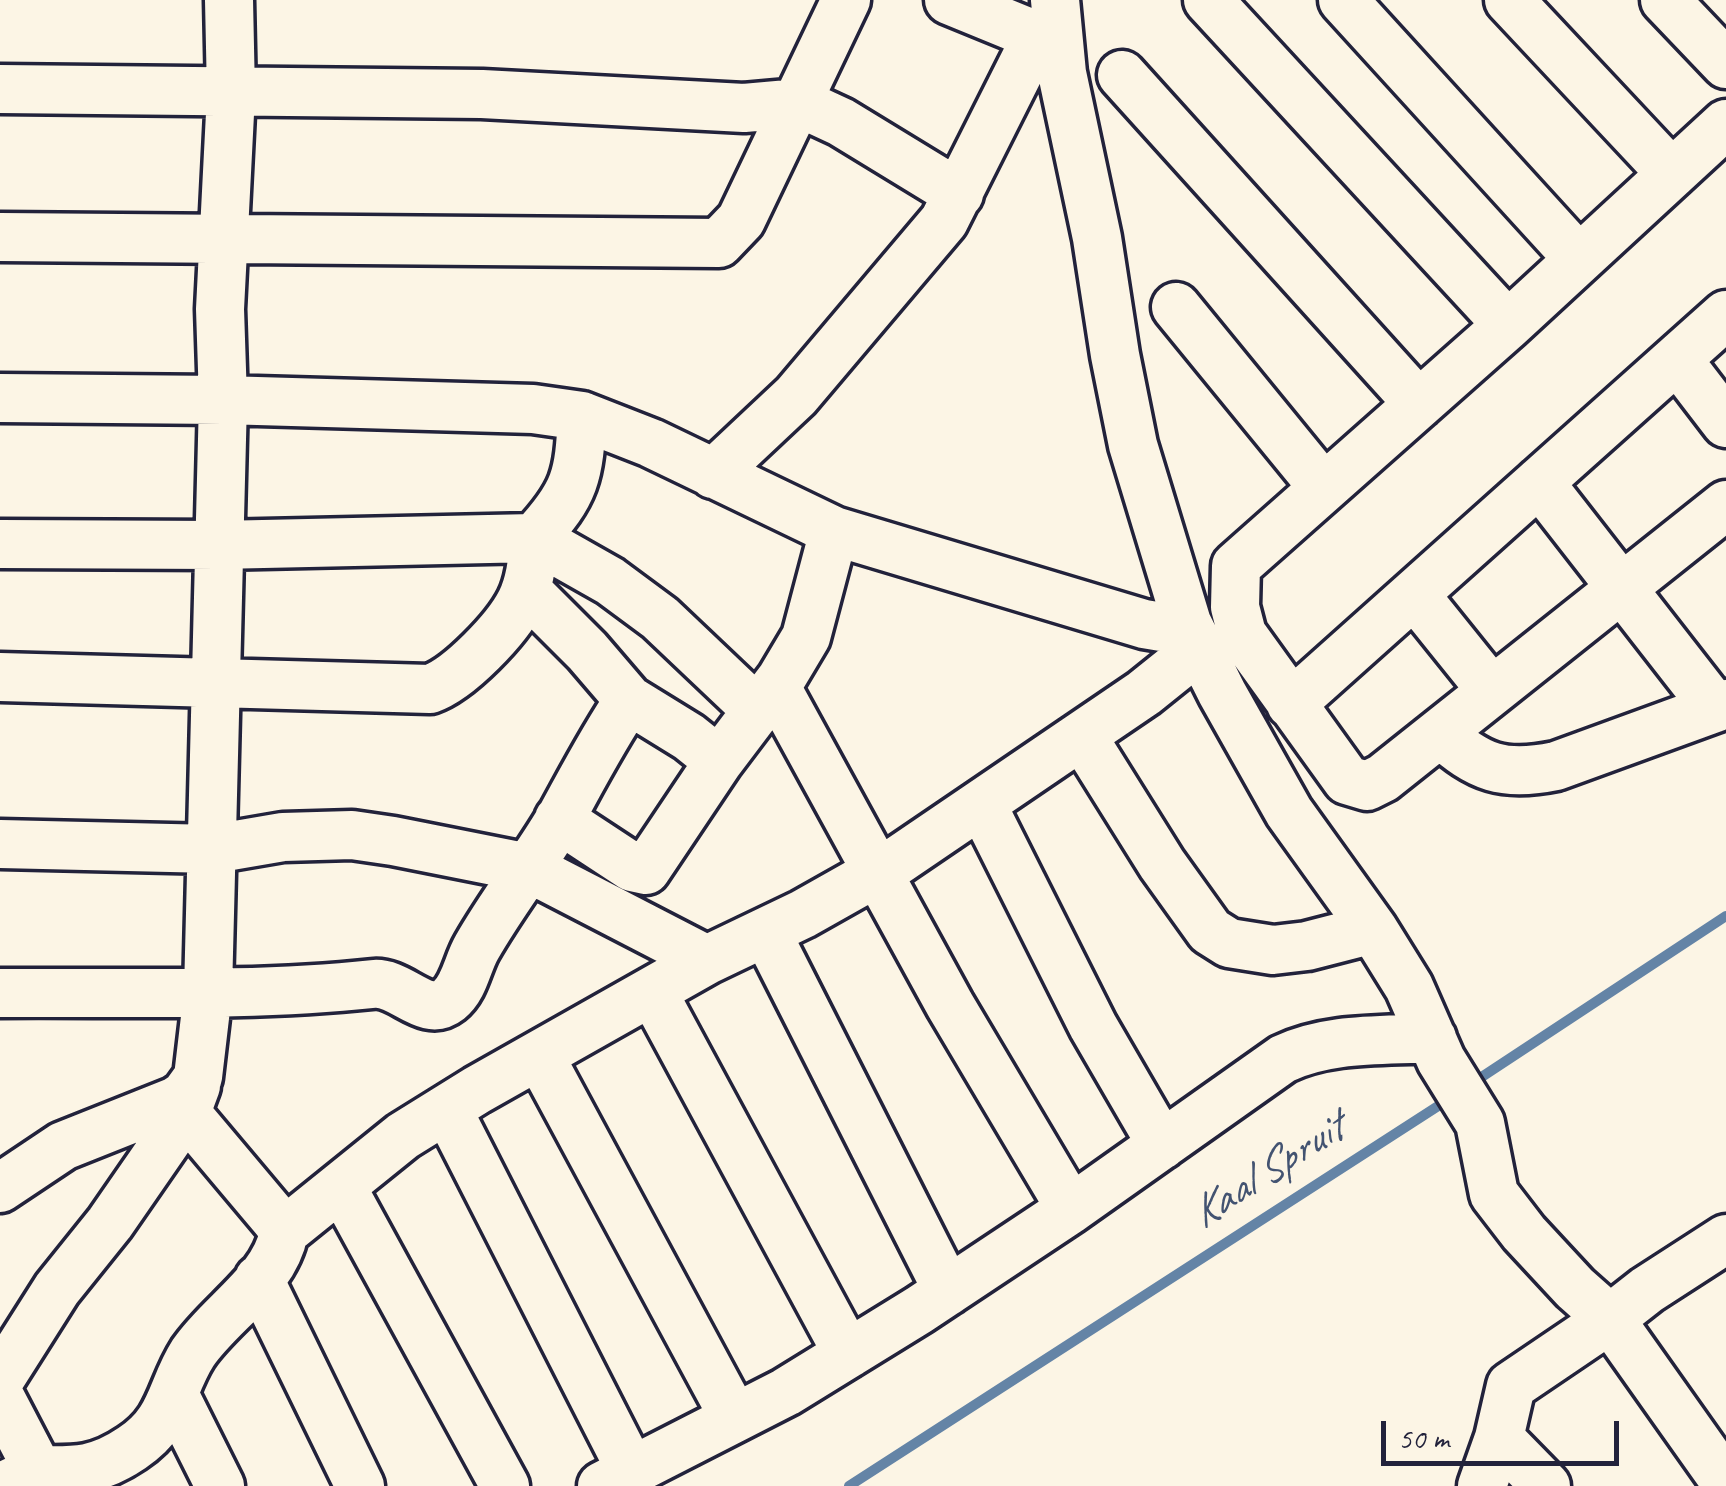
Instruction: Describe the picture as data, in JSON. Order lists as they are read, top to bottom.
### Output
{
  "water": ["Kaal Spruit"],
  "scale_bar": "50 m"
}
